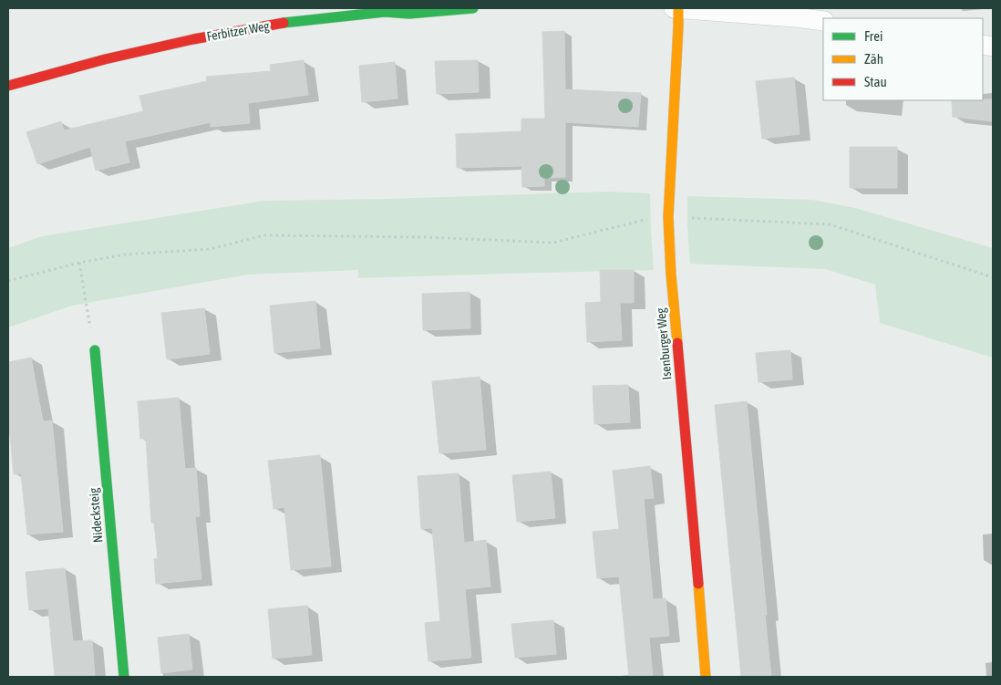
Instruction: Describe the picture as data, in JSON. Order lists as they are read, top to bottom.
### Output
{
  "streets": {
    "street": ["Ferbitzer Weg", "Isenburger Weg", "Nidecksteig"]
  },
  "legend": ["Frei", "Zäh", "Stau"]
}
